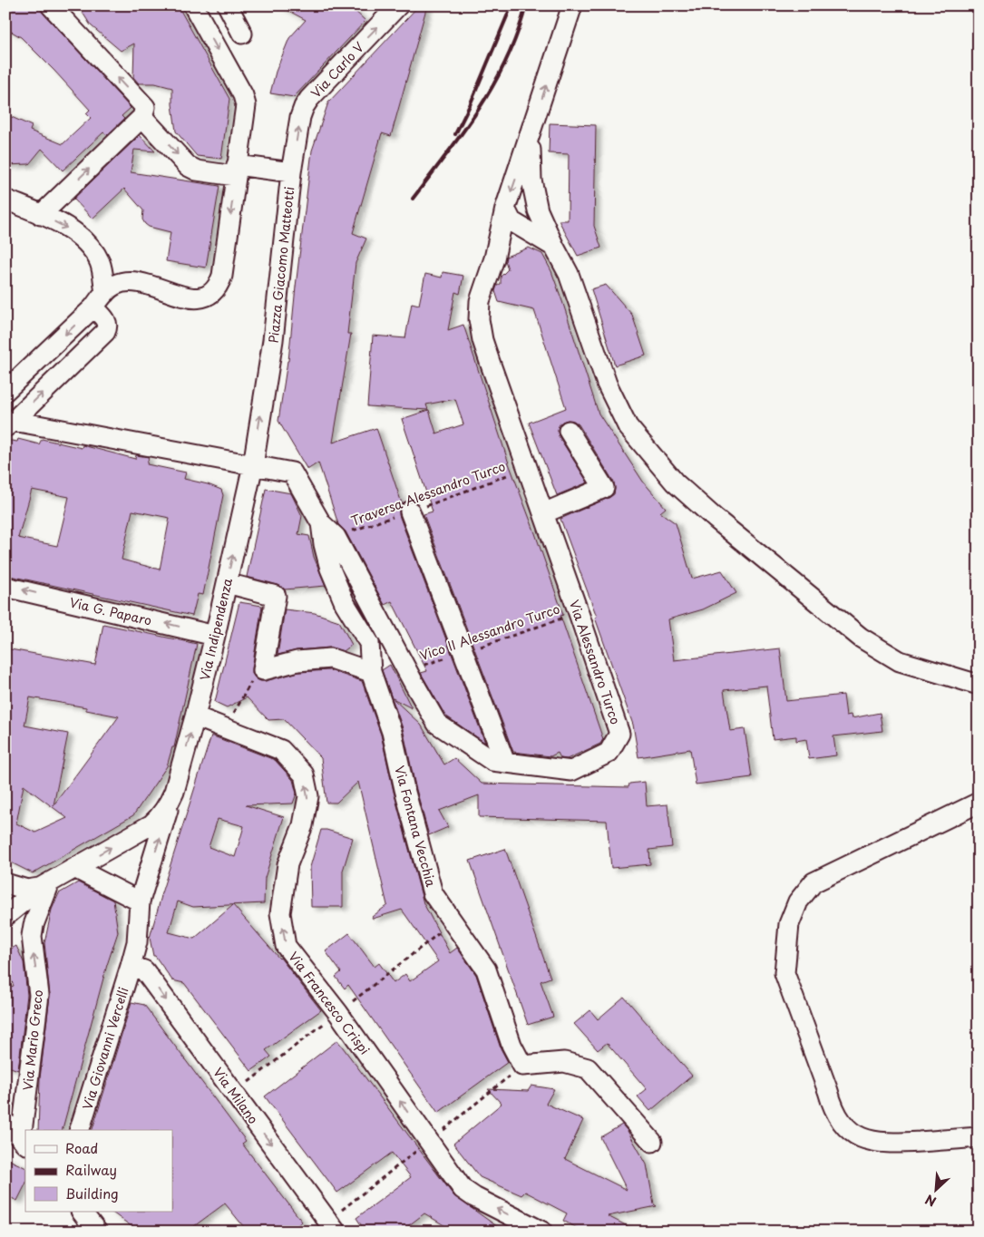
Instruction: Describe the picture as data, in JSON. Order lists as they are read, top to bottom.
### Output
{
  "streets": {
    "street": [
      "Via Carlo V",
      "Piazza Giacomo Matteotti",
      "Via G. Paparo",
      "Via Indipendenza",
      "Via Alessandro Turco",
      "Via Fontana Vecchia",
      "Via Francesco Crispi",
      "Via Mario Greco",
      "Via Giovanni Vercelli",
      "Via Milano"
    ],
    "path": ["Traversa Alessandro Turco", "Vico II Alessandro Turco"]
  },
  "crossings": [
    ["Via Carlo V", "Piazza Giacomo Matteotti"],
    ["Piazza Giacomo Matteotti", "Via Indipendenza"],
    ["Piazza Giacomo Matteotti", "Via Alessandro Turco"],
    ["Traversa Alessandro Turco", "Via Alessandro Turco"],
    ["Via G. Paparo", "Via Indipendenza"],
    ["Via Indipendenza", "Via Alessandro Turco"],
    ["Via Indipendenza", "Via Francesco Crispi"],
    ["Via Indipendenza", "Via Mario Greco"],
    ["Via Indipendenza", "Via Giovanni Vercelli"],
    ["Via Indipendenza", "Via Milano"],
    ["Vico II Alessandro Turco", "Via Alessandro Turco"],
    ["Via Alessandro Turco", "Via Fontana Vecchia"],
    ["Via Giovanni Vercelli", "Via Milano"]
  ],
  "one_way": [
    "Via Carlo V",
    "Via G. Paparo",
    "Via Indipendenza",
    "Via Francesco Crispi",
    "Via Mario Greco",
    "Via Milano"
  ],
  "legend": ["Road", "Railway", "Building"],
  "north": "bottom left"
}
